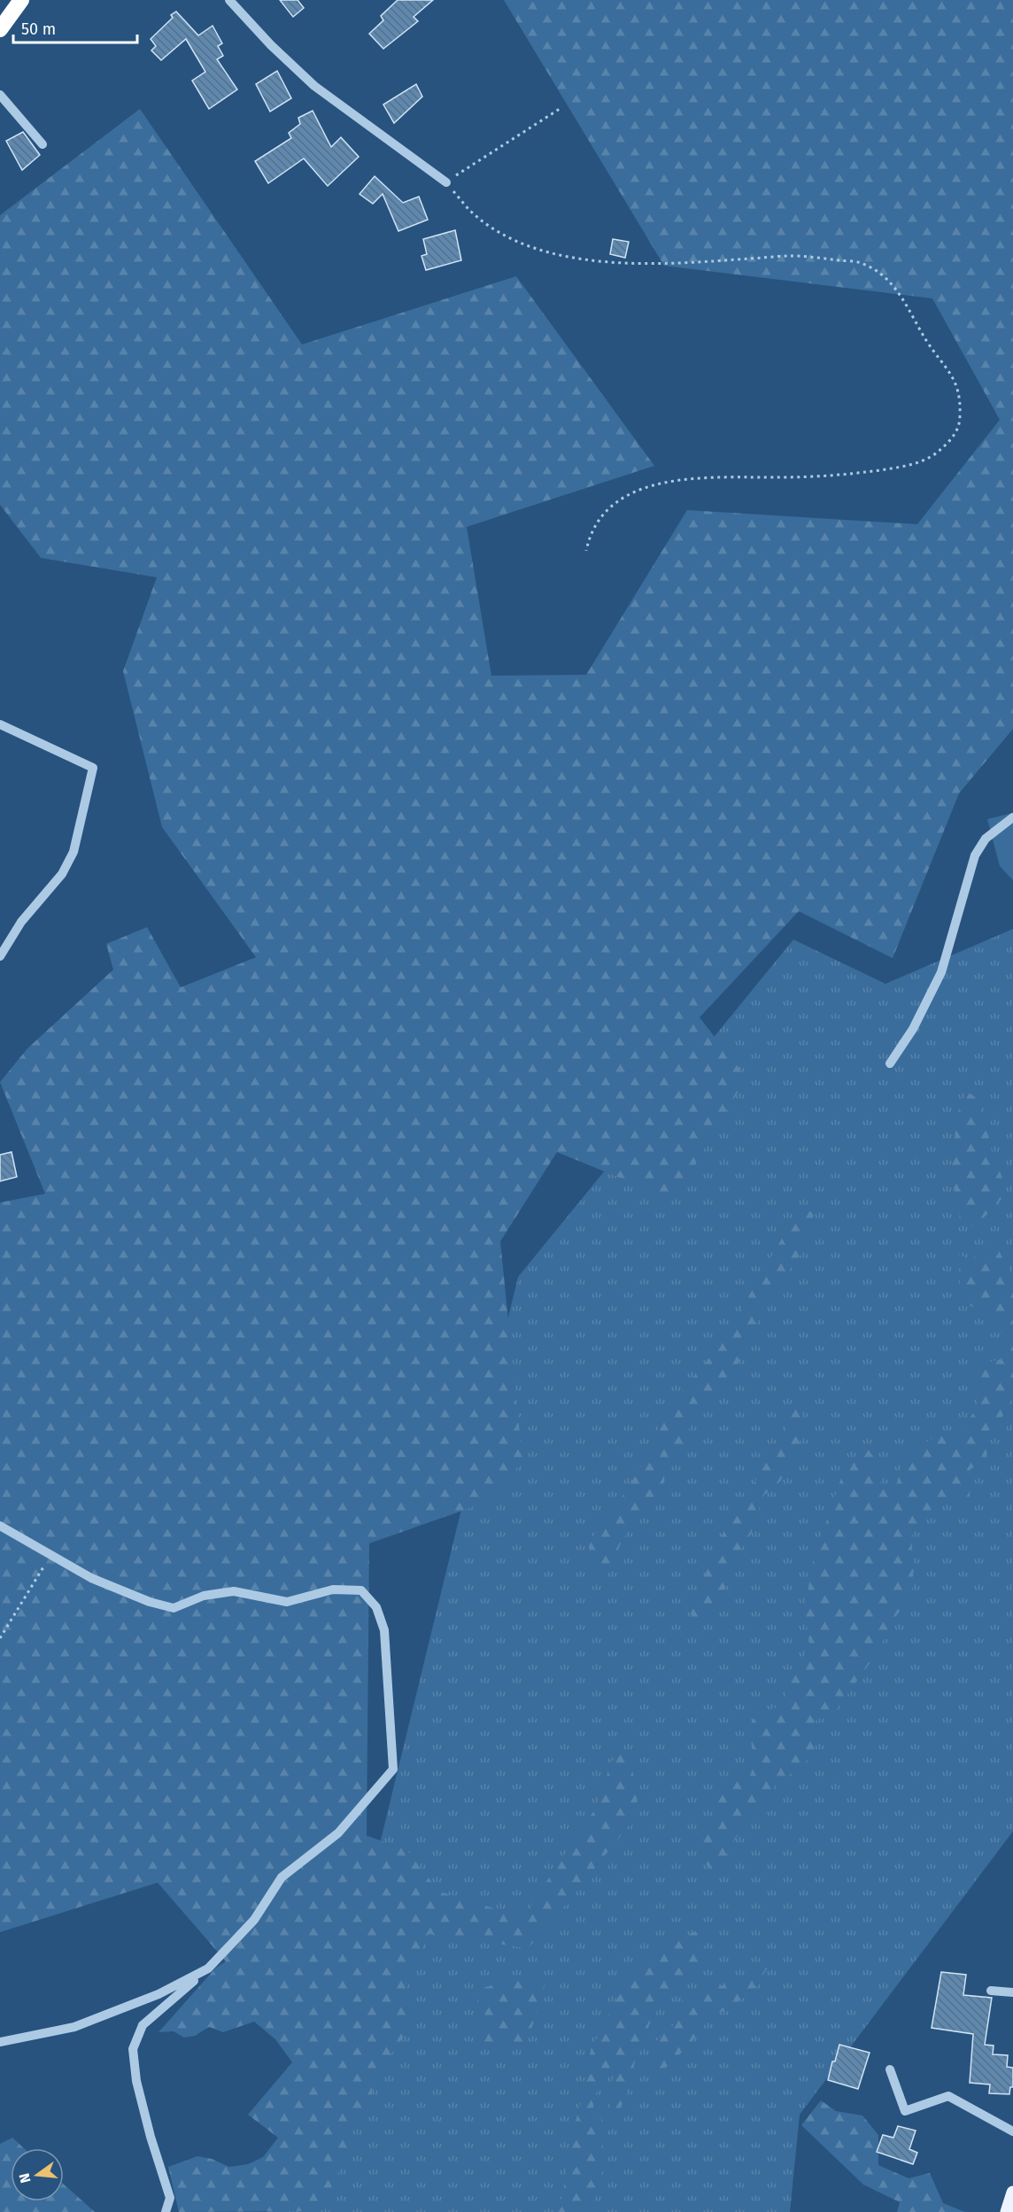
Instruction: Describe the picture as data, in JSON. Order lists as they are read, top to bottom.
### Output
{
  "scale_bar": "50 m",
  "north": "left"
}
